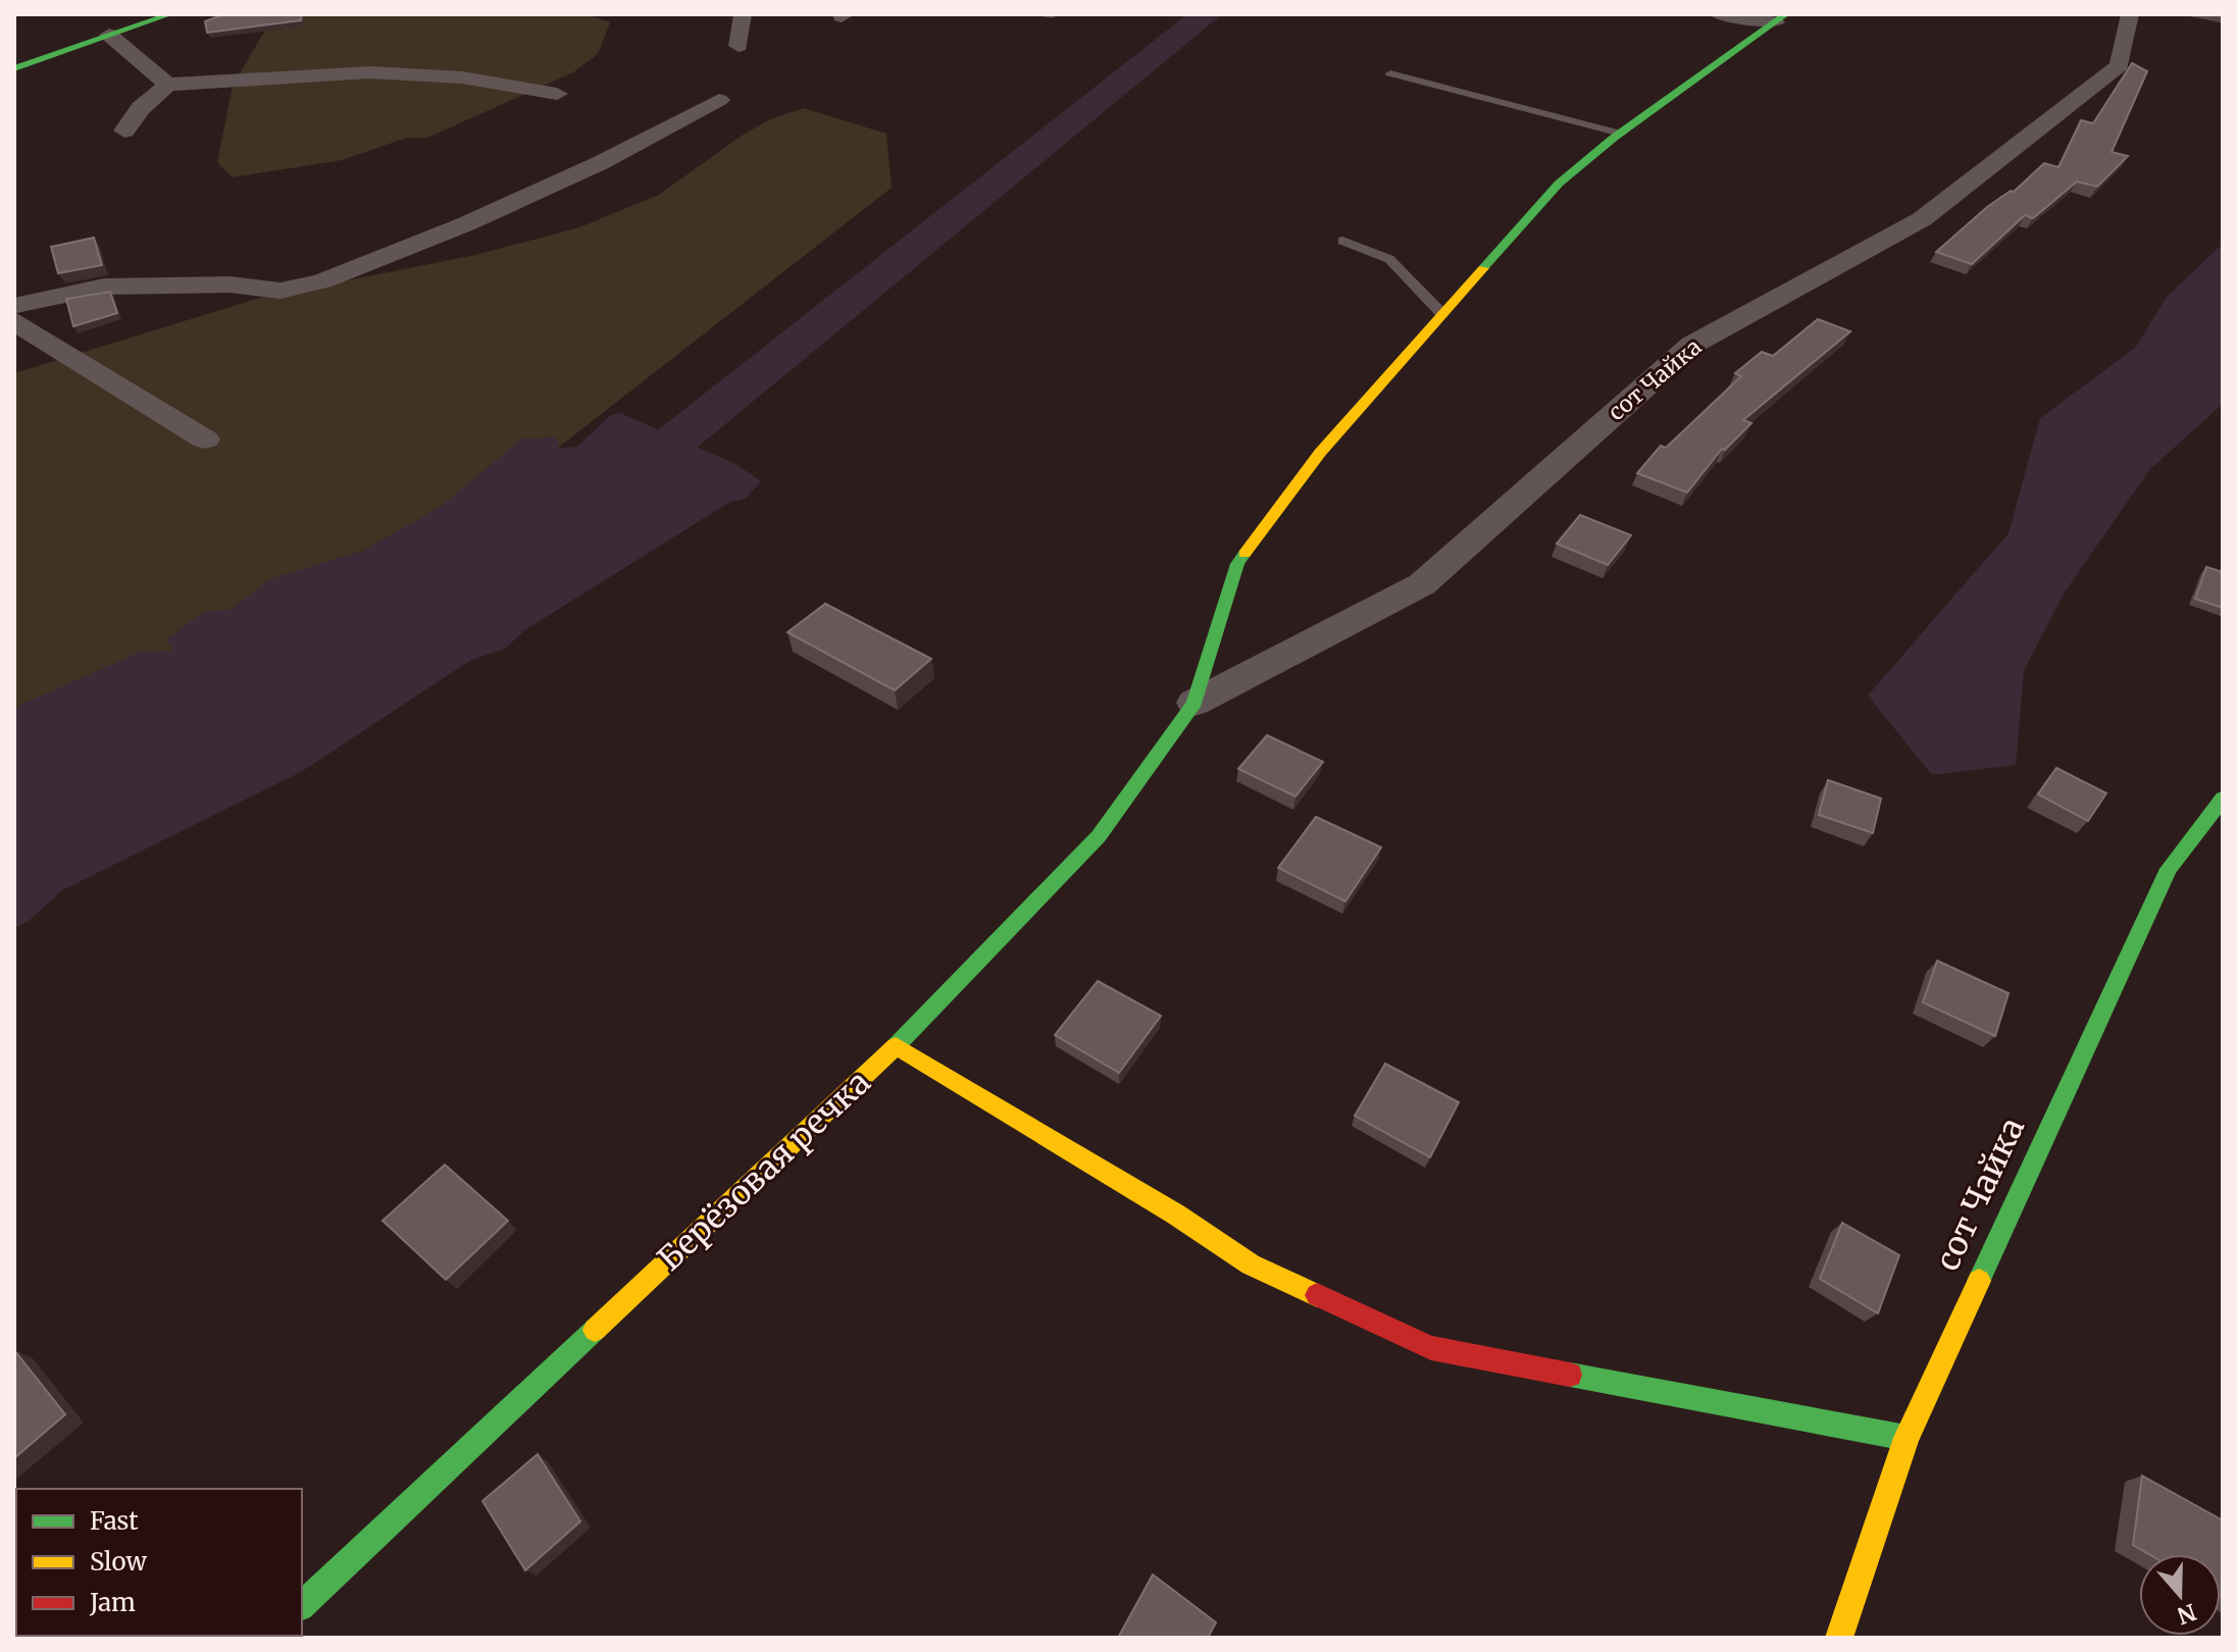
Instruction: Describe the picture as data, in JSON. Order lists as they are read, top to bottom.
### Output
{
  "streets": {
    "street": ["сот Чайка", "Берёзовая речка"]
  },
  "crossings": [
    ["сот Чайка", "Берёзовая речка"]
  ],
  "legend": ["Fast", "Slow", "Jam"],
  "north": "bottom"
}
